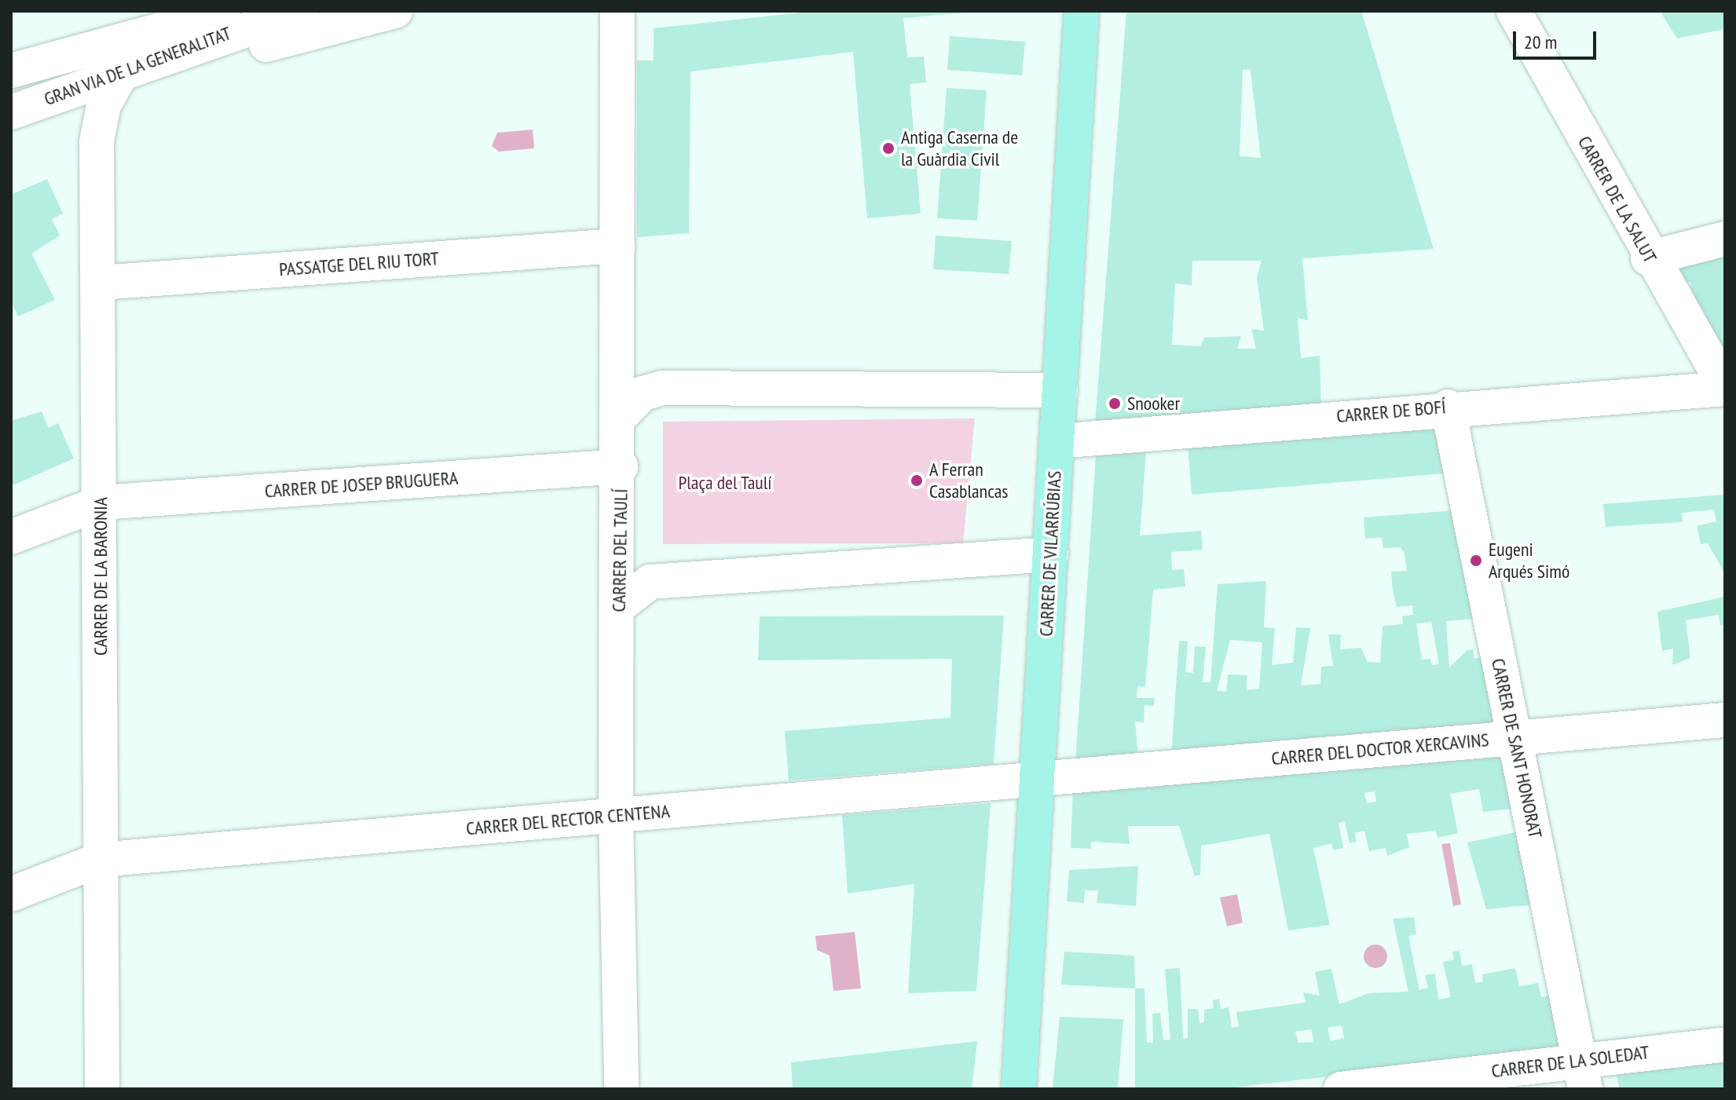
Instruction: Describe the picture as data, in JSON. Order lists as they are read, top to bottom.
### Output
{
  "streets": {
    "main road": ["CARRER DE VILARRÚBIAS"],
    "street": [
      "GRAN VIA DE LA GENERALITAT",
      "CARRER DE LA SALUT",
      "PASSATGE DEL RIU TORT",
      "CARRER DE BOFÍ",
      "CARRER DE JOSEP BRUGUERA",
      "CARRER DEL TAULÍ",
      "CARRER DE LA BARONIA",
      "CARRER DE SANT HONORAT",
      "CARRER DEL DOCTOR XERCAVINS",
      "CARRER DEL RECTOR CENTENA",
      "CARRER DE LA SOLEDAT"
    ]
  },
  "crossings": [
    ["GRAN VIA DE LA GENERALITAT", "CARRER DE LA BARONIA"],
    ["CARRER DE LA SALUT", "CARRER DE BOFÍ"],
    ["PASSATGE DEL RIU TORT", "CARRER DEL TAULÍ"],
    ["PASSATGE DEL RIU TORT", "CARRER DE LA BARONIA"],
    ["CARRER DE BOFÍ", "CARRER DE VILARRÚBIAS"],
    ["CARRER DE BOFÍ", "CARRER DE SANT HONORAT"],
    ["CARRER DE JOSEP BRUGUERA", "CARRER DEL TAULÍ"],
    ["CARRER DE JOSEP BRUGUERA", "CARRER DE LA BARONIA"],
    ["CARRER DEL TAULÍ", "CARRER DEL RECTOR CENTENA"],
    ["CARRER DE VILARRÚBIAS", "CARRER DEL DOCTOR XERCAVINS"],
    ["CARRER DE VILARRÚBIAS", "CARRER DEL RECTOR CENTENA"],
    ["CARRER DE LA BARONIA", "CARRER DEL RECTOR CENTENA"],
    ["CARRER DE SANT HONORAT", "CARRER DEL DOCTOR XERCAVINS"],
    ["CARRER DE SANT HONORAT", "CARRER DE LA SOLEDAT"],
    ["CARRER DEL DOCTOR XERCAVINS", "CARRER DEL RECTOR CENTENA"]
  ],
  "parks": ["Plaça del Taulí"],
  "places": [
    "Antiga Caserna de la Guàrdia Civil",
    "Snooker",
    "A Ferran Casablancas",
    "Eugeni Arqués Simó"
  ],
  "scale_bar": "20 m"
}
